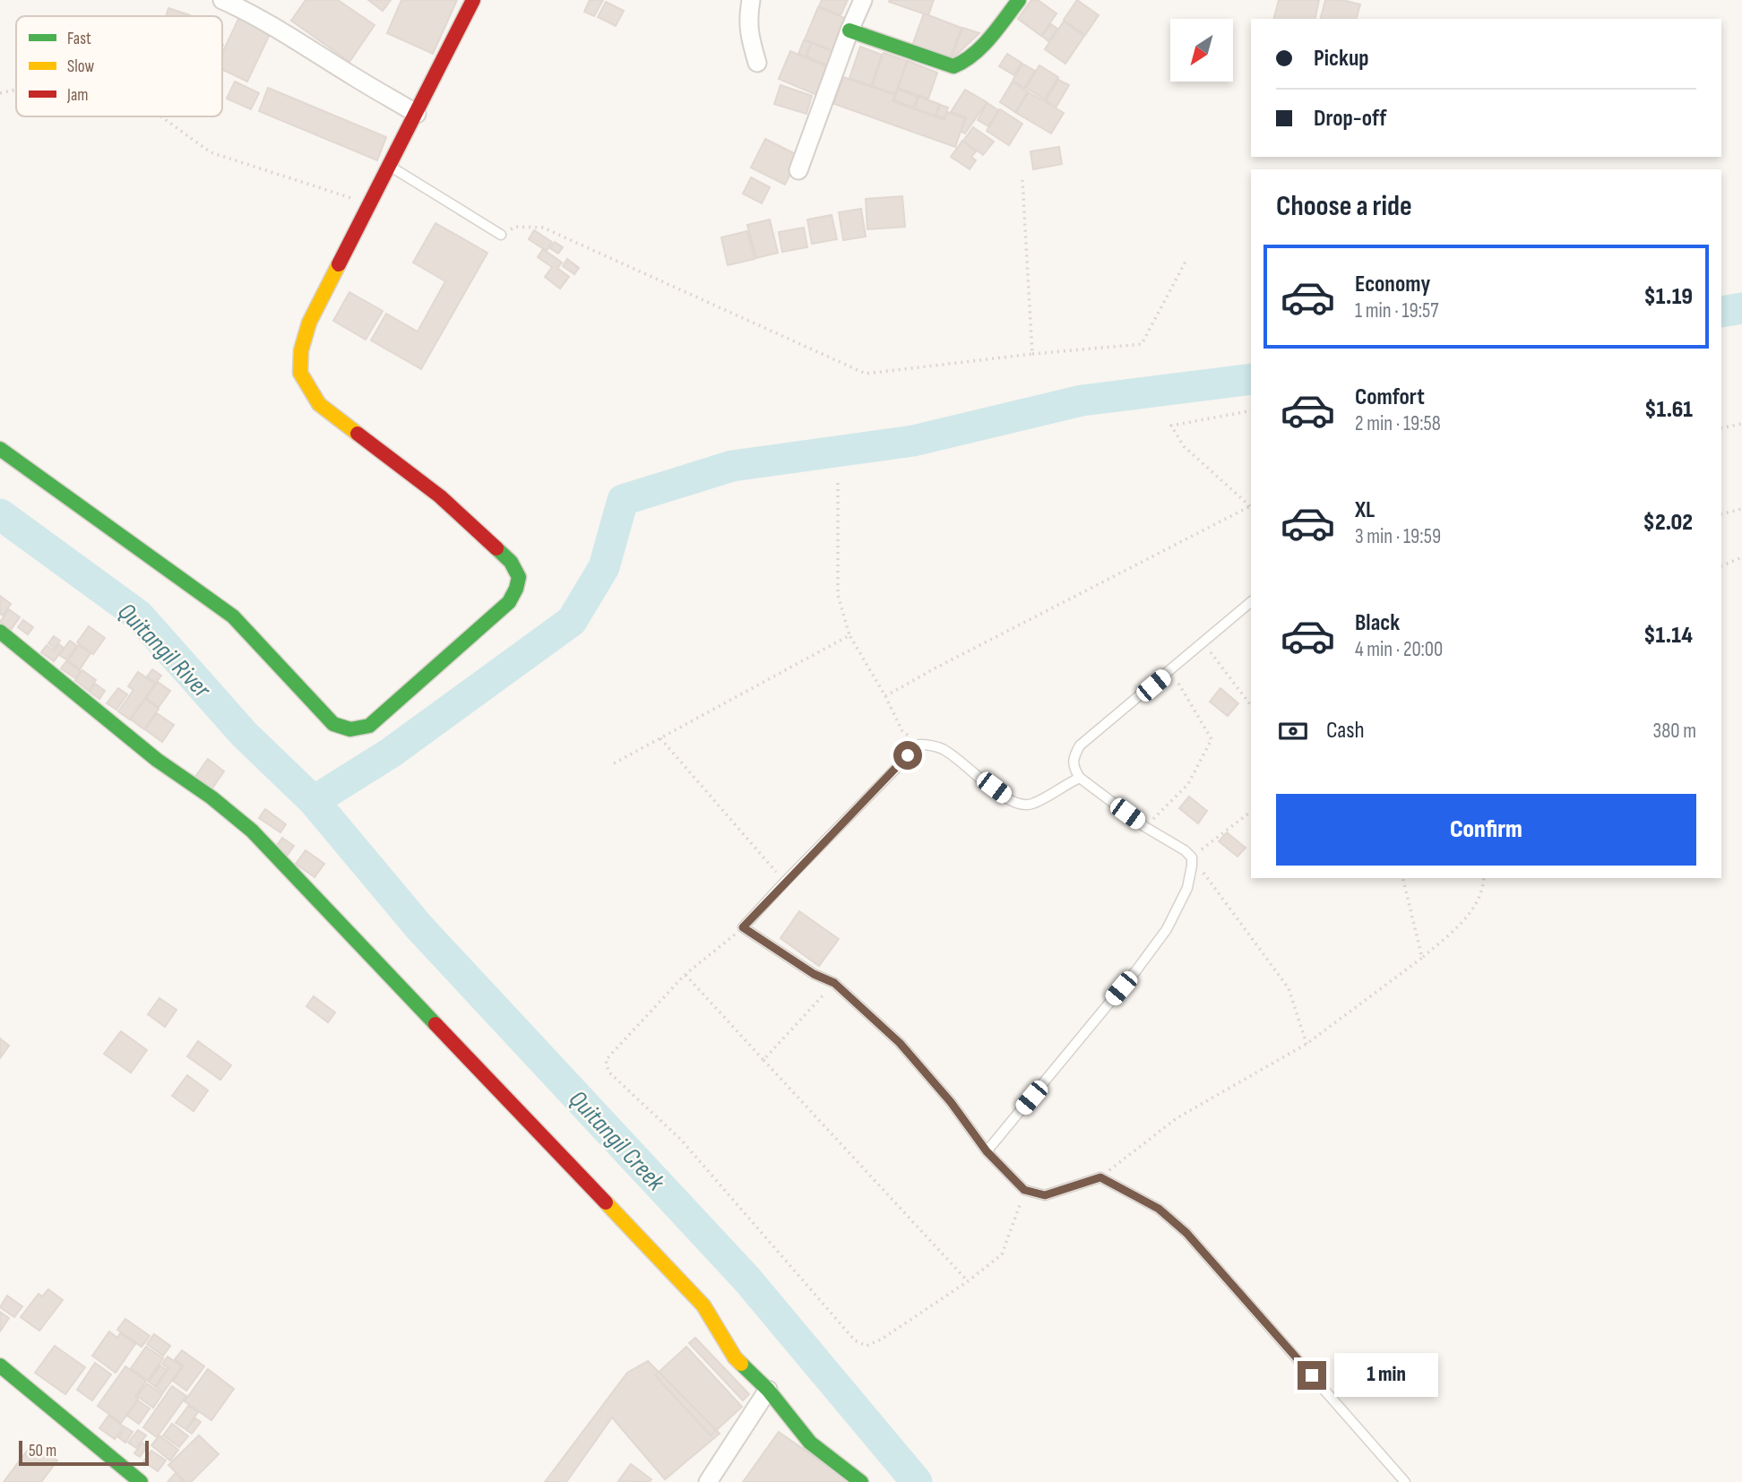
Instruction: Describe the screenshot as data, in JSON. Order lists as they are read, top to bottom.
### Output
{
  "water": ["Quitangil River", "Quitangil Creek"],
  "legend": ["Fast", "Slow", "Jam"],
  "scale_bar": "50 m",
  "north": "bottom left",
  "page": {
    "banner": ["Pickup", "Drop-off"],
    "heading": "Choose a ride",
    "list": [
      {
        "name": "Economy",
        "note": "1 min · 19:57",
        "value": "$1.19"
      },
      {
        "name": "Comfort",
        "note": "2 min · 19:58",
        "value": "$1.61"
      },
      {
        "name": "XL",
        "note": "3 min · 19:59",
        "value": "$2.02"
      },
      {
        "name": "Black",
        "note": "4 min · 20:00",
        "value": "$1.14"
      }
    ],
    "pay": ["Cash", "380 m"],
    "buttons": "Confirm",
    "bubble": "1 min",
    "scale": "50 m"
  }
}
